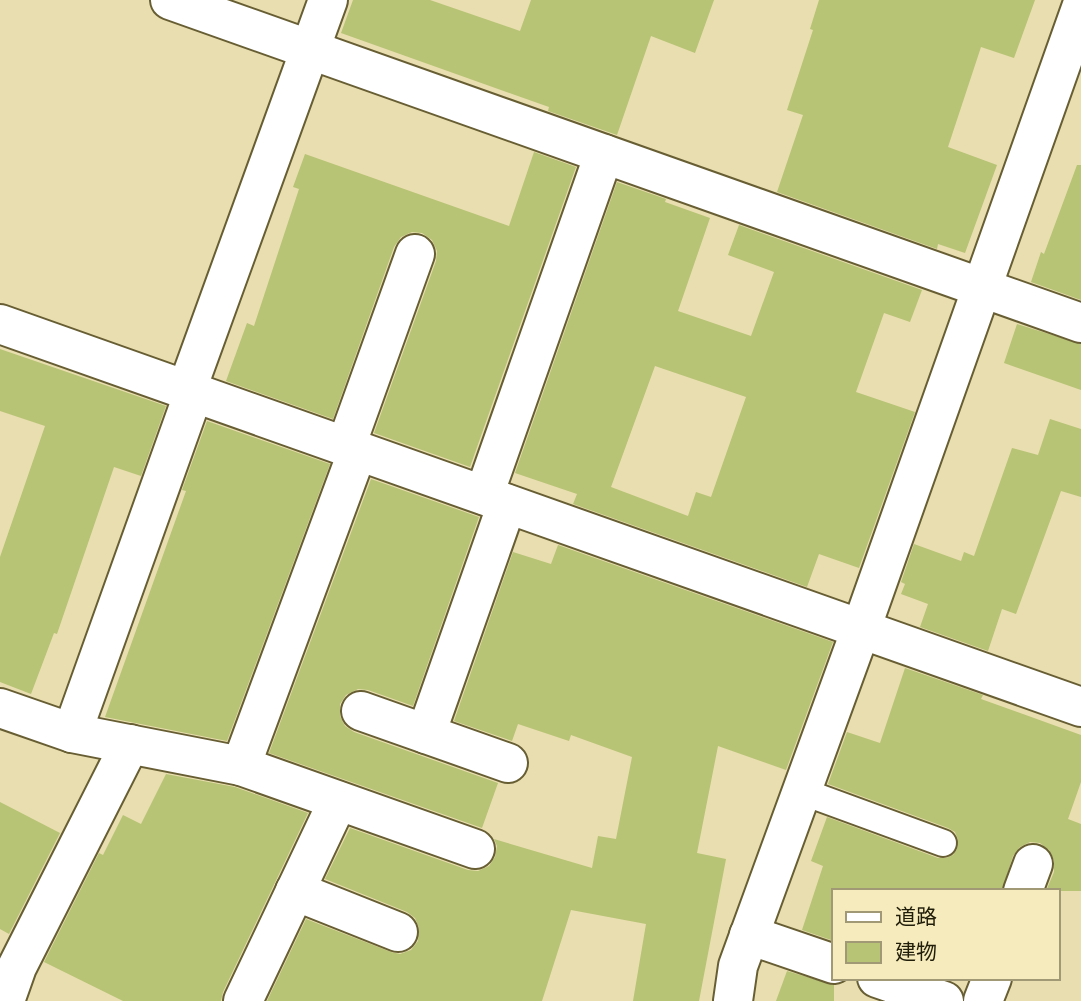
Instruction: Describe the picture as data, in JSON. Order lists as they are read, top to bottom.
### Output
{
  "legend": ["道路", "建物"]
}
